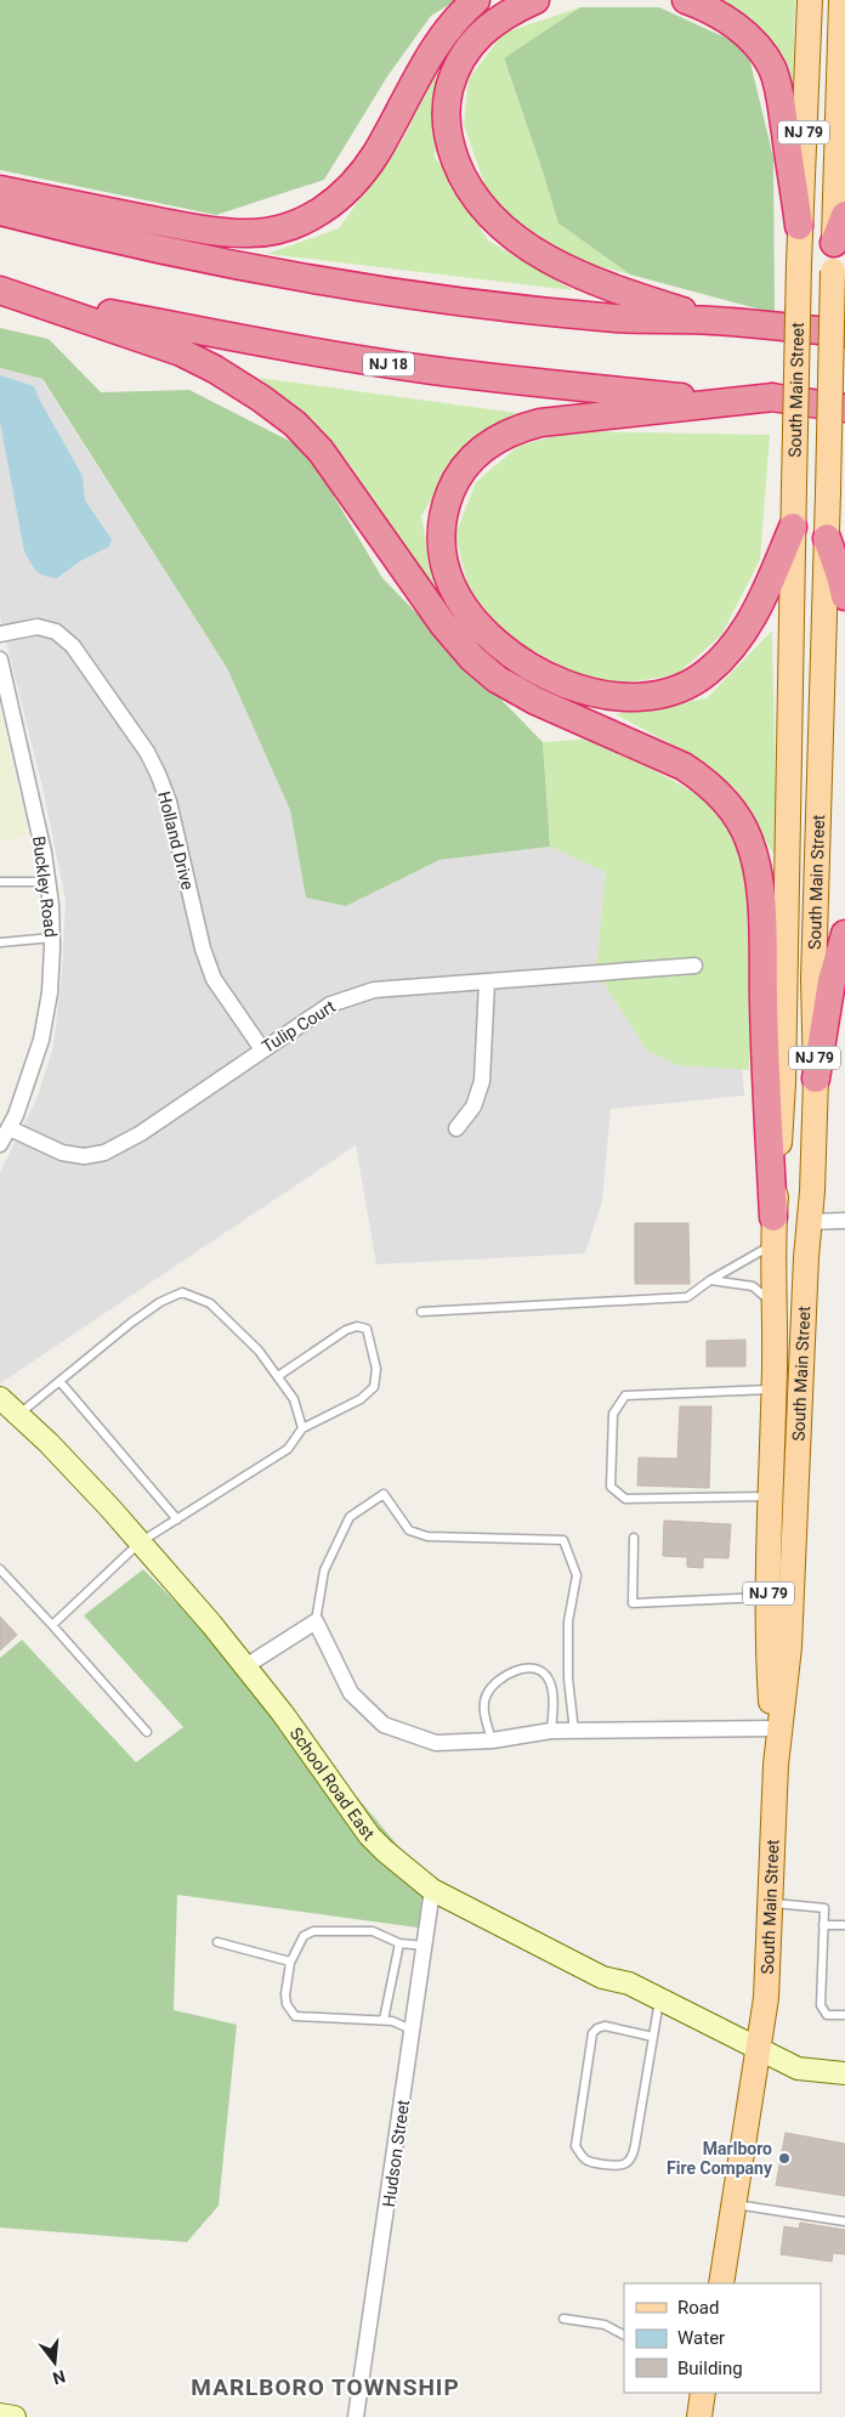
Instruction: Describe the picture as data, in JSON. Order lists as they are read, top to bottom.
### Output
{
  "streets": {
    "highway": ["NJ 18"],
    "main road": ["NJ 79", "South Main Street"],
    "street": [
      "Holland Drive",
      "Buckley Road",
      "Tulip Court",
      "School Road East",
      "Hudson Street"
    ]
  },
  "crossings": [
    ["NJ 79", "South Main Street"],
    ["NJ 79", "School Road East"],
    ["South Main Street", "School Road East"],
    ["Holland Drive", "Tulip Court"],
    ["Buckley Road", "Tulip Court"],
    ["School Road East", "Hudson Street"]
  ],
  "districts": ["MARLBORO TOWNSHIP"],
  "places": ["Marlboro Fire Company"],
  "legend": ["Road", "Water", "Building"],
  "north": "bottom"
}
